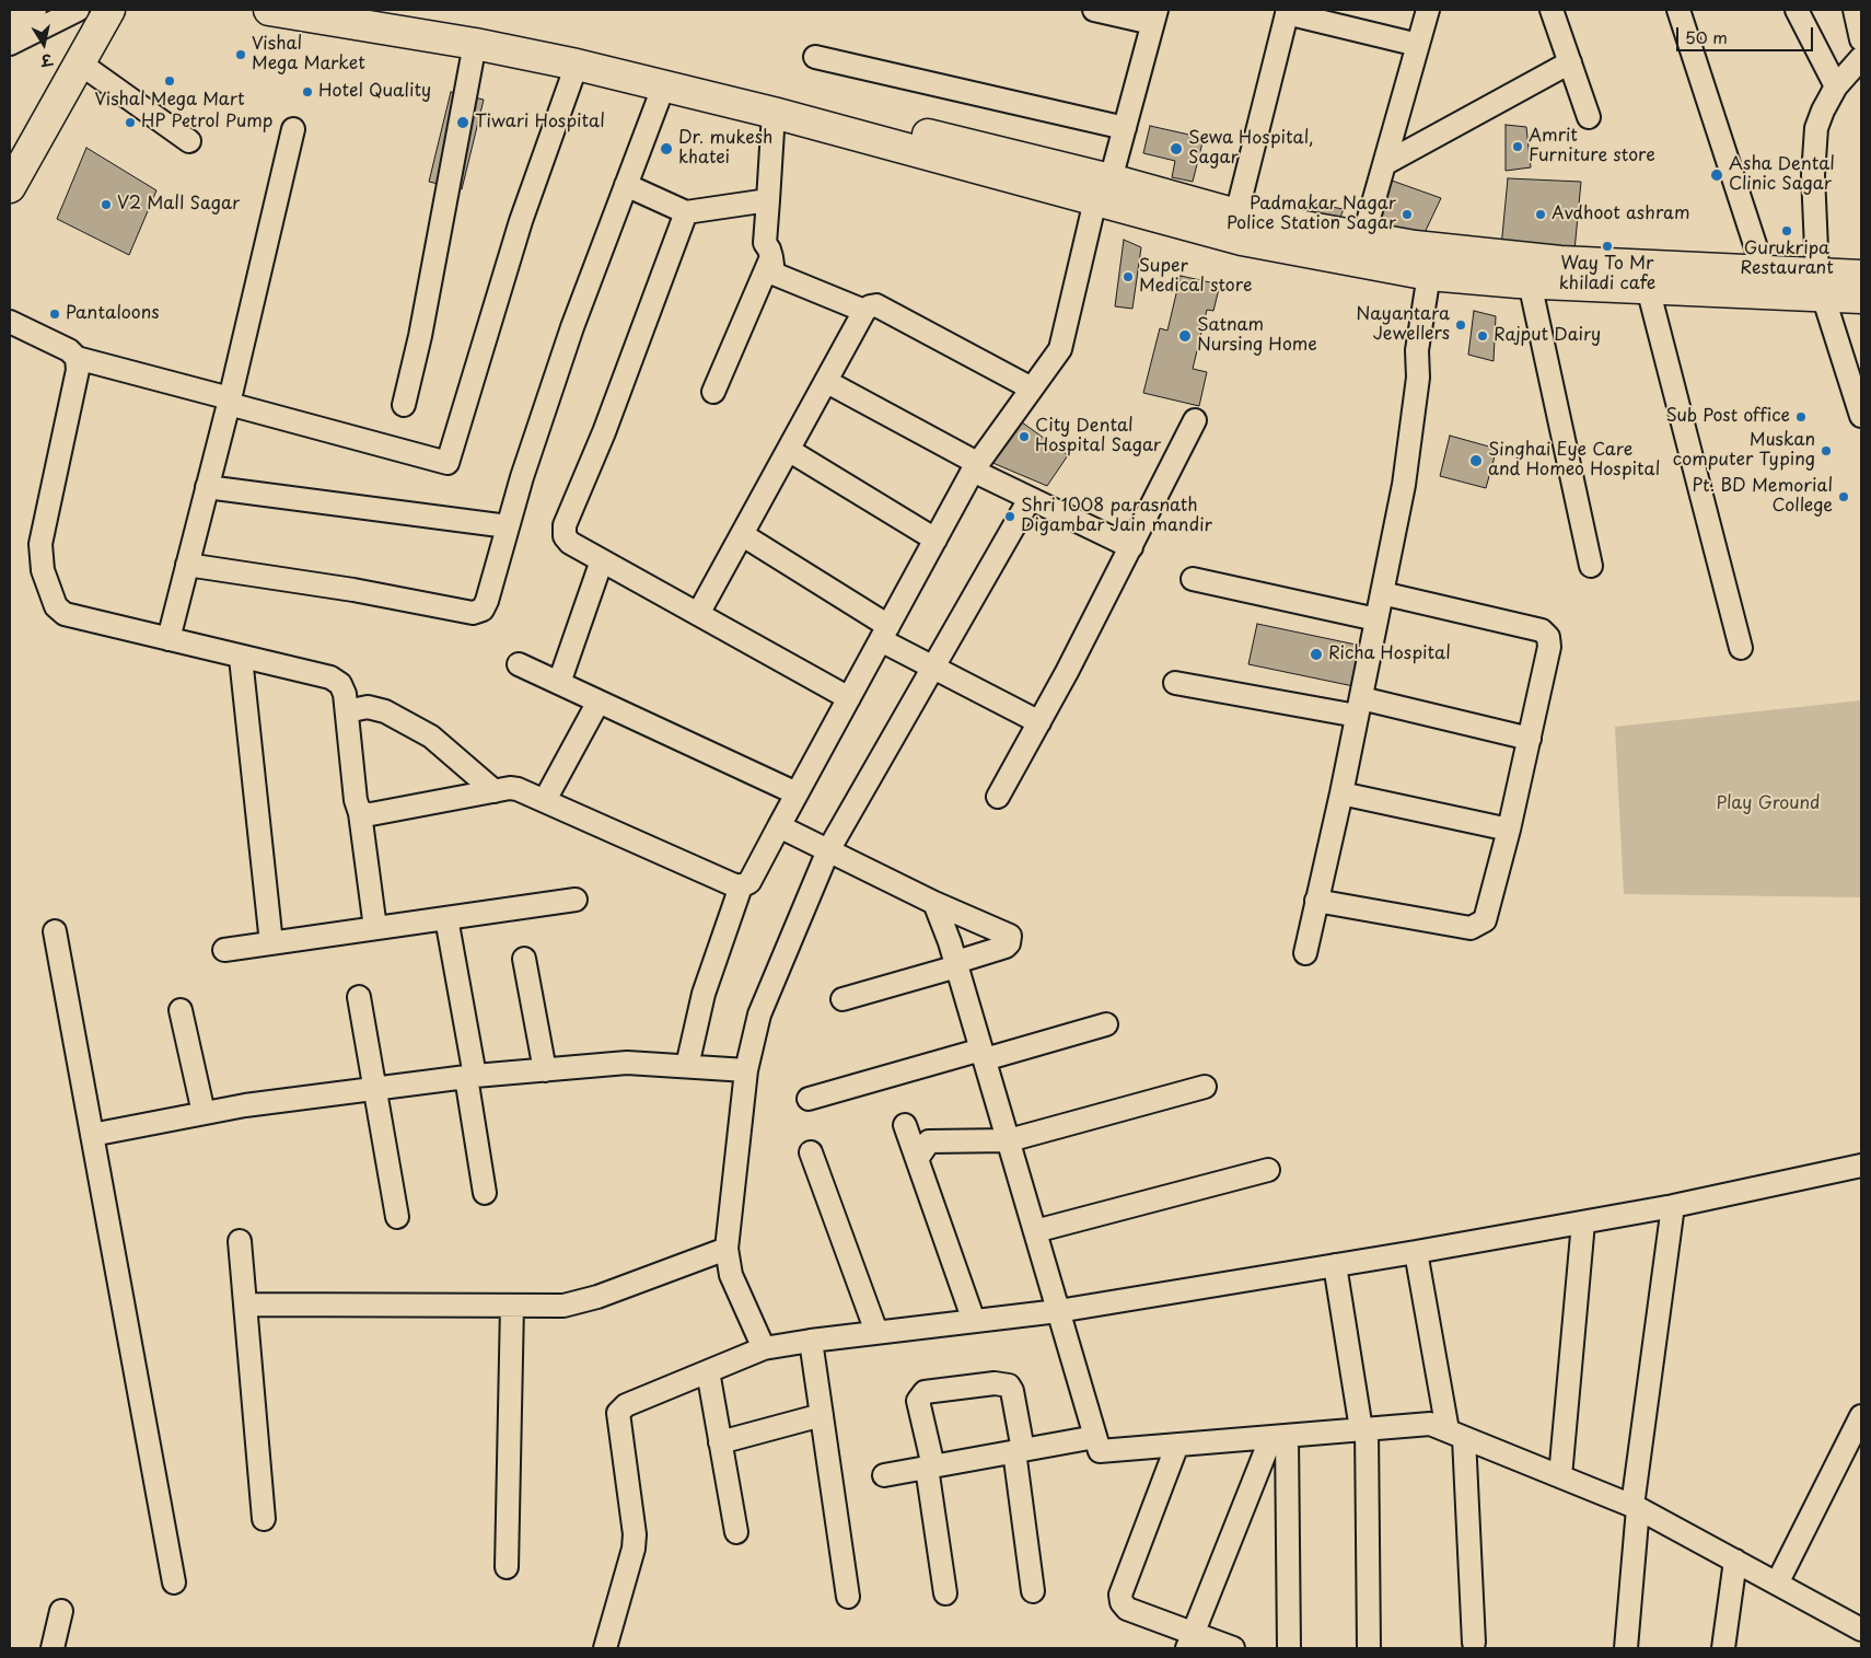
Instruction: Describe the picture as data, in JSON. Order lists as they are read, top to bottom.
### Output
{
  "parks": ["Play Ground"],
  "places": [
    "Vishal Mega Market",
    "Vishal Mega Mart",
    "Hotel Quality",
    "HP Petrol Pump",
    "Tiwari Hospital",
    "Amrit Furniture store",
    "Dr. mukesh khatei",
    "Sewa Hospital, Sagar",
    "Asha Dental Clinic Sagar",
    "V2 Mall Sagar",
    "Padmakar Nagar Police Station Sagar",
    "Avdhoot ashram",
    "Gurukripa Restaurant",
    "Way To Mr khiladi cafe",
    "Super Medical store",
    "Pantaloons",
    "Nayantara Jewellers",
    "Satnam Nursing Home",
    "Rajput Dairy",
    "Sub Post office",
    "City Dental Hospital Sagar",
    "Muskan computer Typing",
    "Singhai Eye Care and Homeo Hospital",
    "Pt. BD Memorial College",
    "Shri 1008 parasnath Digambar Jain mandir",
    "Richa Hospital"
  ],
  "scale_bar": "50 m",
  "north": "bottom"
}
